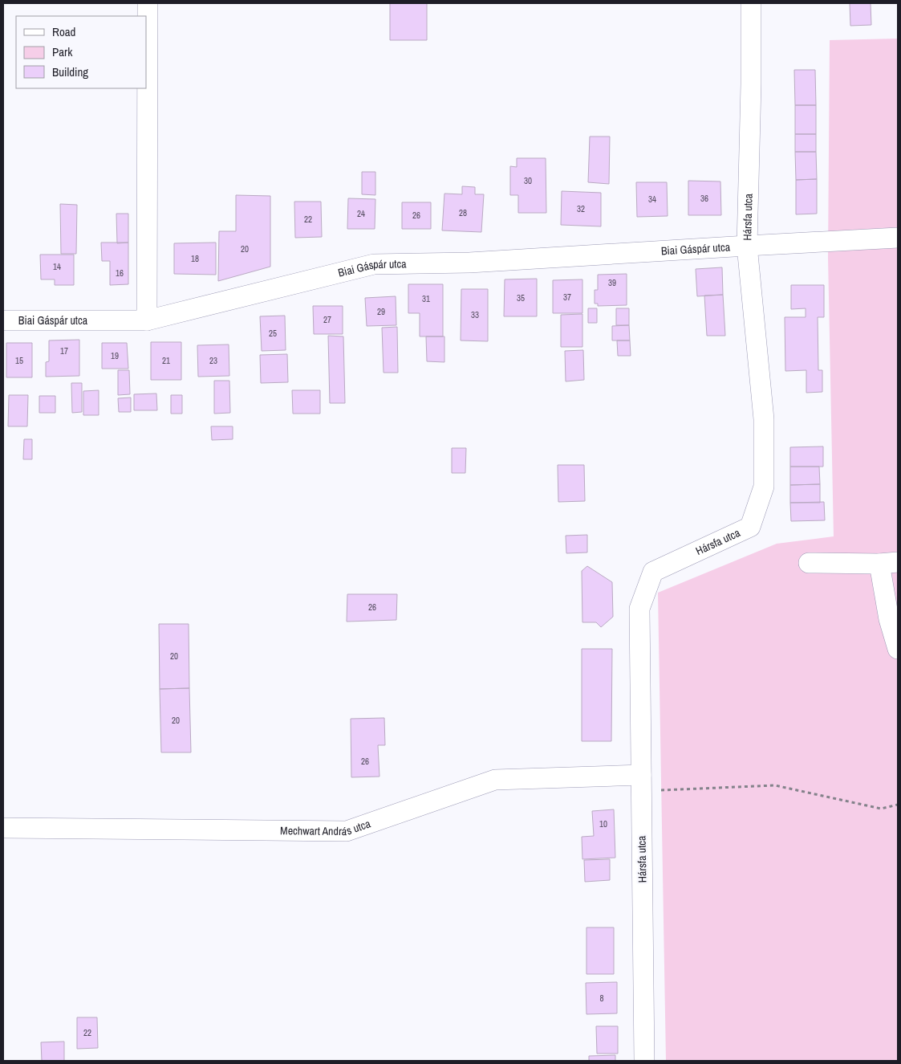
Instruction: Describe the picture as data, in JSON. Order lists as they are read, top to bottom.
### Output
{
  "streets": {
    "street": ["Hársfa utca", "Biai Gáspár utca", "Mechwart András utca"]
  },
  "crossings": [
    ["Hársfa utca", "Biai Gáspár utca"],
    ["Hársfa utca", "Mechwart András utca"]
  ],
  "house_numbers": [
    "30",
    "36",
    "34",
    "32",
    "28",
    "24",
    "26",
    "22",
    "20",
    "18",
    "14",
    "16",
    "39",
    "37",
    "35",
    "31",
    "29",
    "33",
    "27",
    "25",
    "17",
    "19",
    "15",
    "21",
    "23",
    "26",
    "20",
    "20",
    "26",
    "10",
    "8",
    "22"
  ],
  "legend": ["Road", "Park", "Building"]
}
